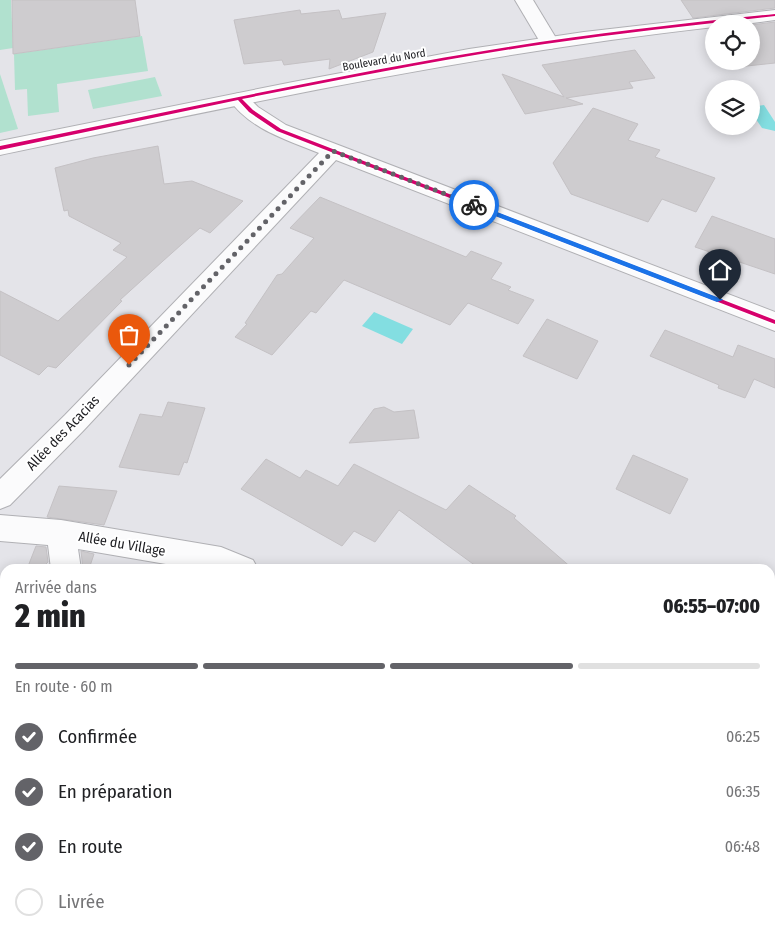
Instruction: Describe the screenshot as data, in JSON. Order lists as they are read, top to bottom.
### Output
{
  "streets": {
    "street": ["Boulevard du Nord", "Allée des Acacias", "Allée du Village"]
  },
  "page": {
    "heading": ["2 min", "Arrivée dans", "06:55–07:00"],
    "bar": "En route · 60 m",
    "list": [
      ["Confirmée", "06:25"],
      ["En préparation", "06:35"],
      ["En route", "06:48"],
      "Livrée"
    ]
  }
}
